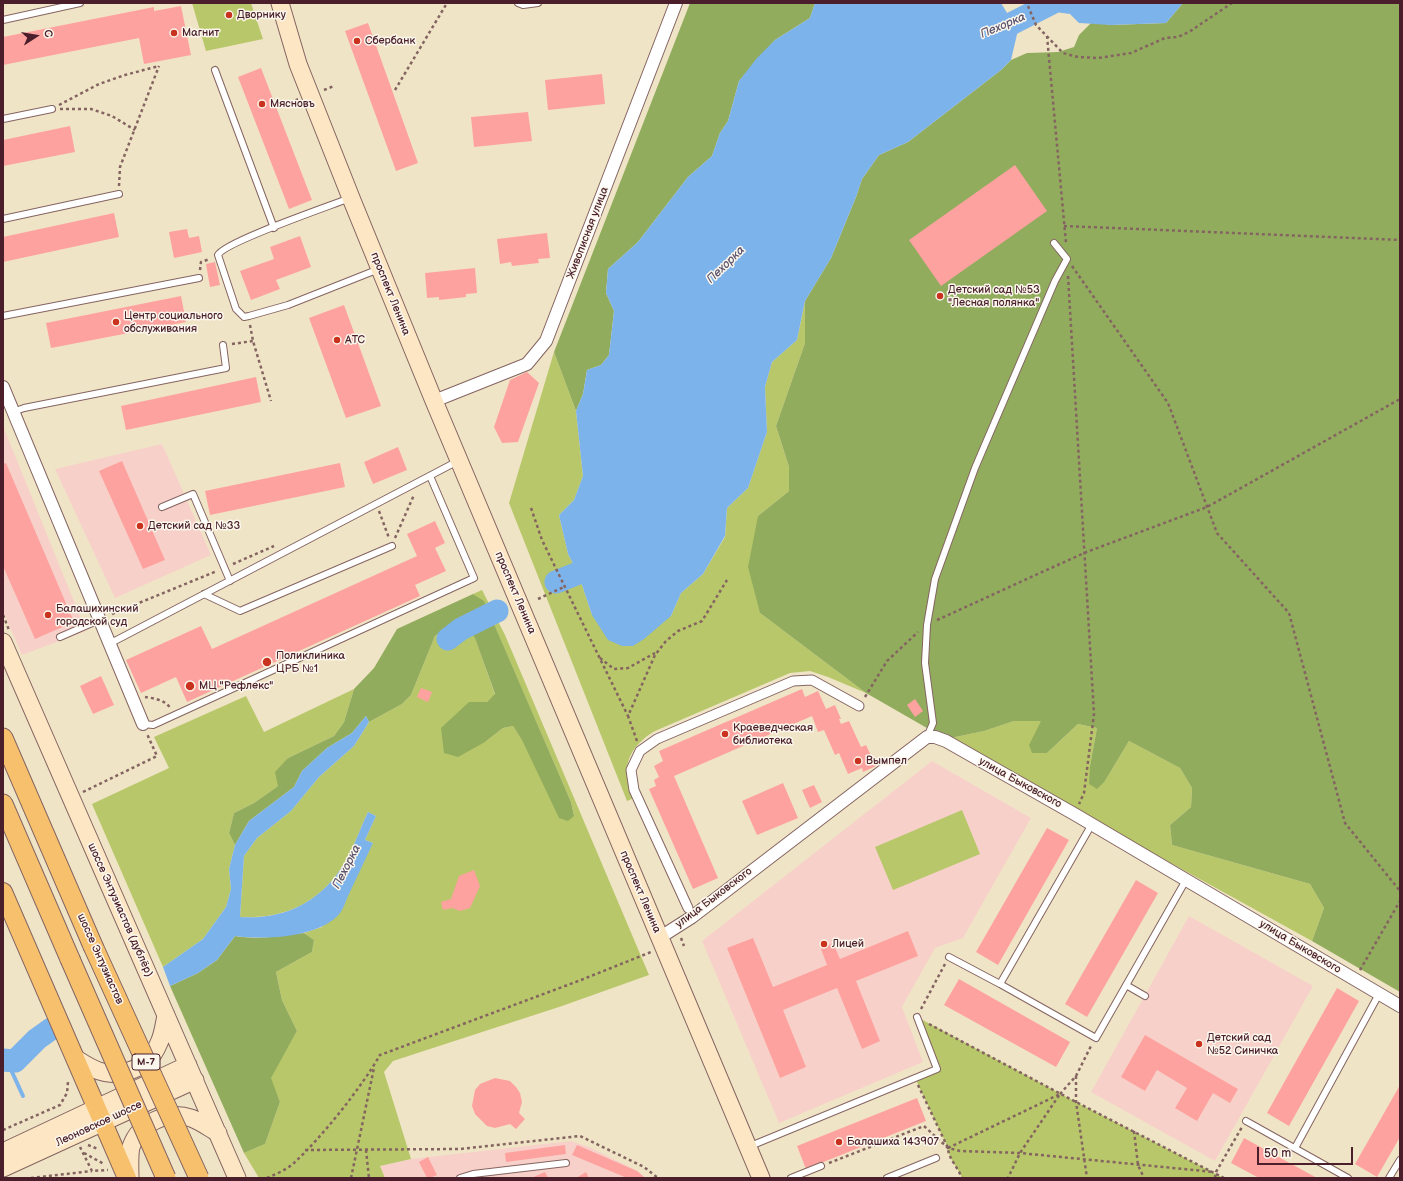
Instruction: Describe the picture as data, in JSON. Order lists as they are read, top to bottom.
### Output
{
  "streets": {
    "highway": ["шоссе Энтузиастов", "М-7"],
    "main road": ["проспект Ленина", "шоссе Энтузиастов (дублёр)", "Леоновское шоссе"],
    "street": ["Живописная улица", "улица Быковского"]
  },
  "crossings": [
    ["Живописная улица", "проспект Ленина"],
    ["проспект Ленина", "улица Быковского"],
    ["шоссе Энтузиастов (дублёр)", "Леоновское шоссе"]
  ],
  "water": ["Пехорка"],
  "places": [
    "Дворнику",
    "Магнит",
    "Сбербанк",
    "Мясновъ",
    "Детский сад №53 \"Лесная полянка\"",
    "Центр социального обслуживания",
    "АТС",
    "Детский сад №33",
    "Балашихинский городской суд",
    "Поликлиника ЦРБ №1",
    "МЦ \"Рефлекс\"",
    "Краеведческая библиотека",
    "Вымпел",
    "Лицей",
    "Детский сад №52 Синичка",
    "Балашиха 143907"
  ],
  "scale_bar": "50 m",
  "north": "right"
}
